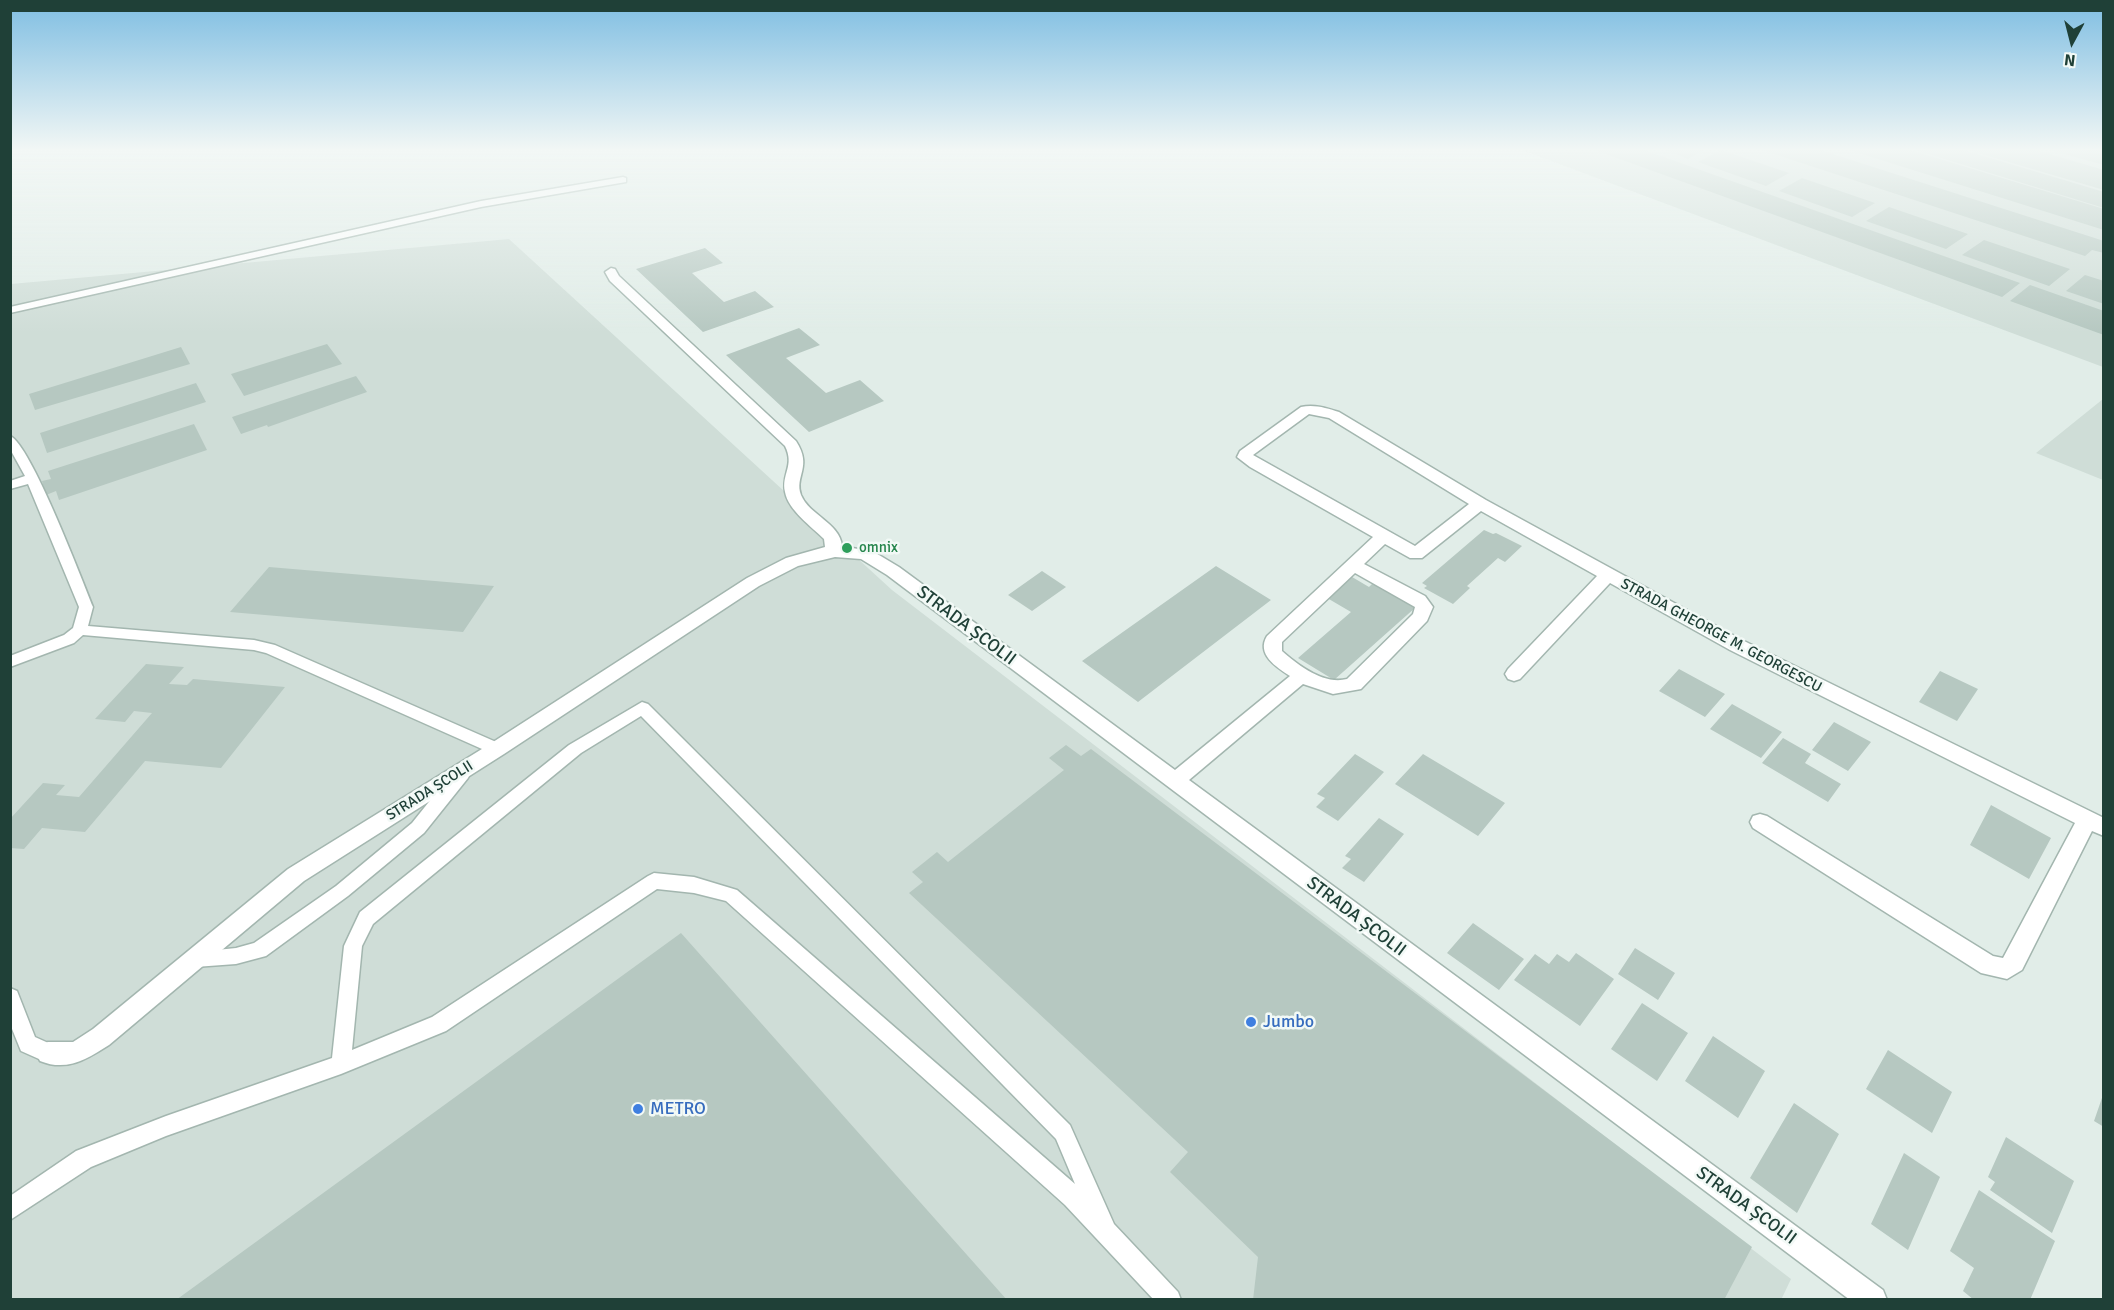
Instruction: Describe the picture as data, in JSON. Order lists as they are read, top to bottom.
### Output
{
  "streets": {
    "street": ["STRADA ȘCOLII", "STRADA GHEORGE M. GEORGESCU"]
  },
  "places": ["omnix", "Jumbo", "METRO"],
  "north": "bottom"
}
